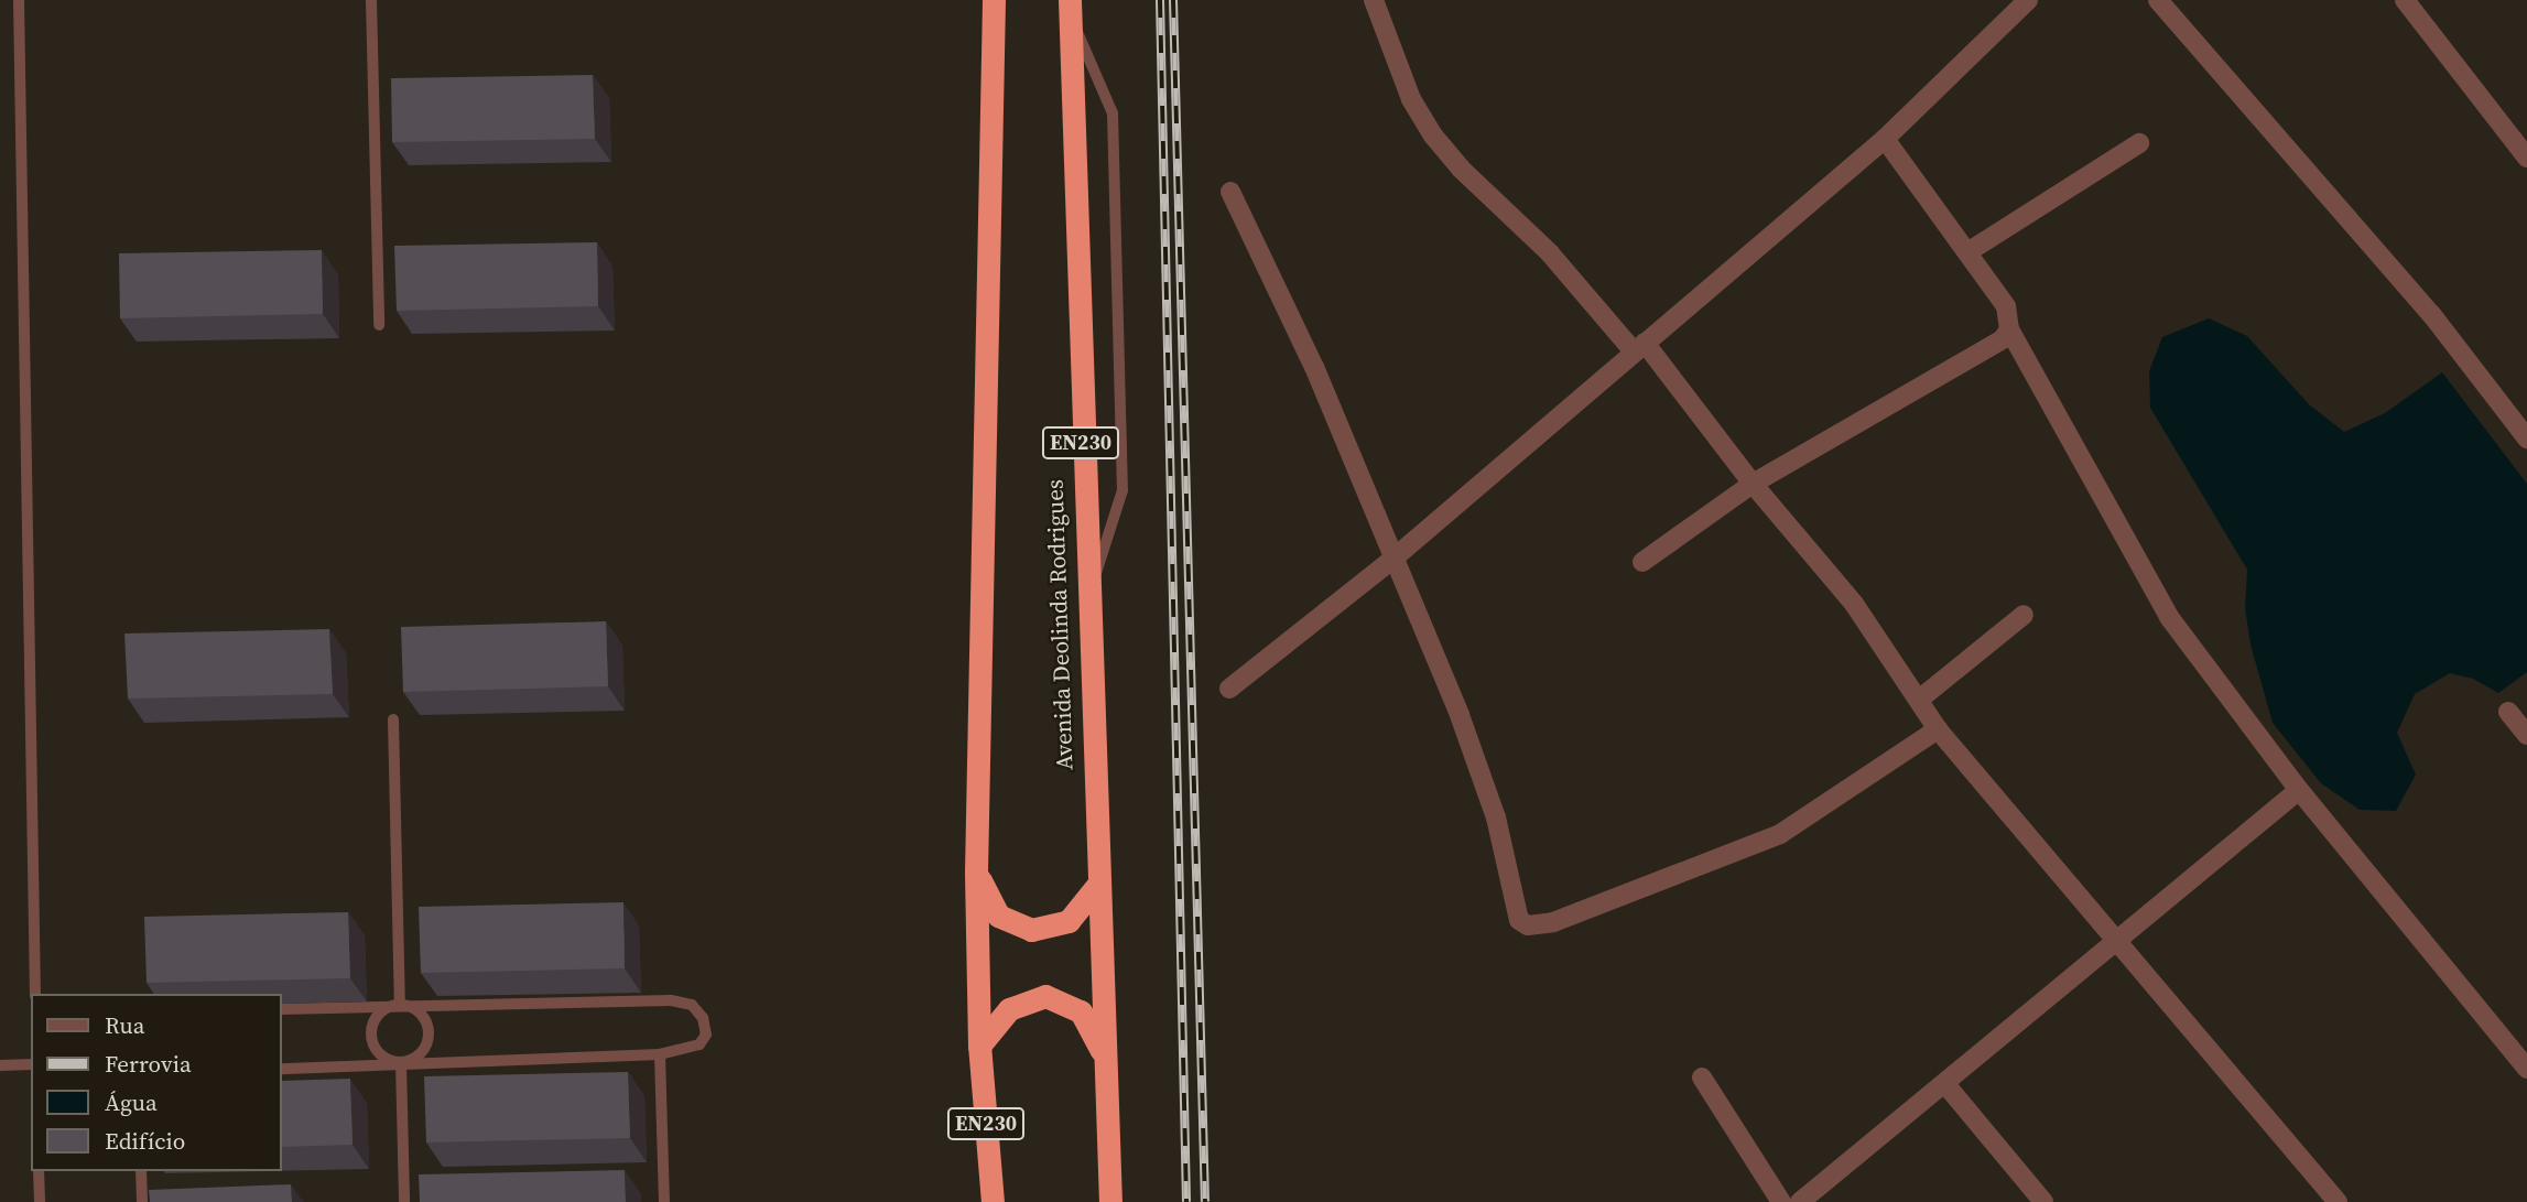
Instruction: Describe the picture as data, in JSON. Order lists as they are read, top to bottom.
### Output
{
  "streets": {
    "highway": ["EN230", "Avenida Deolinda Rodrigues"]
  },
  "legend": [
    "Rua",
    "Ferrovia",
    "Água",
    "Edifício"
  ]
}
